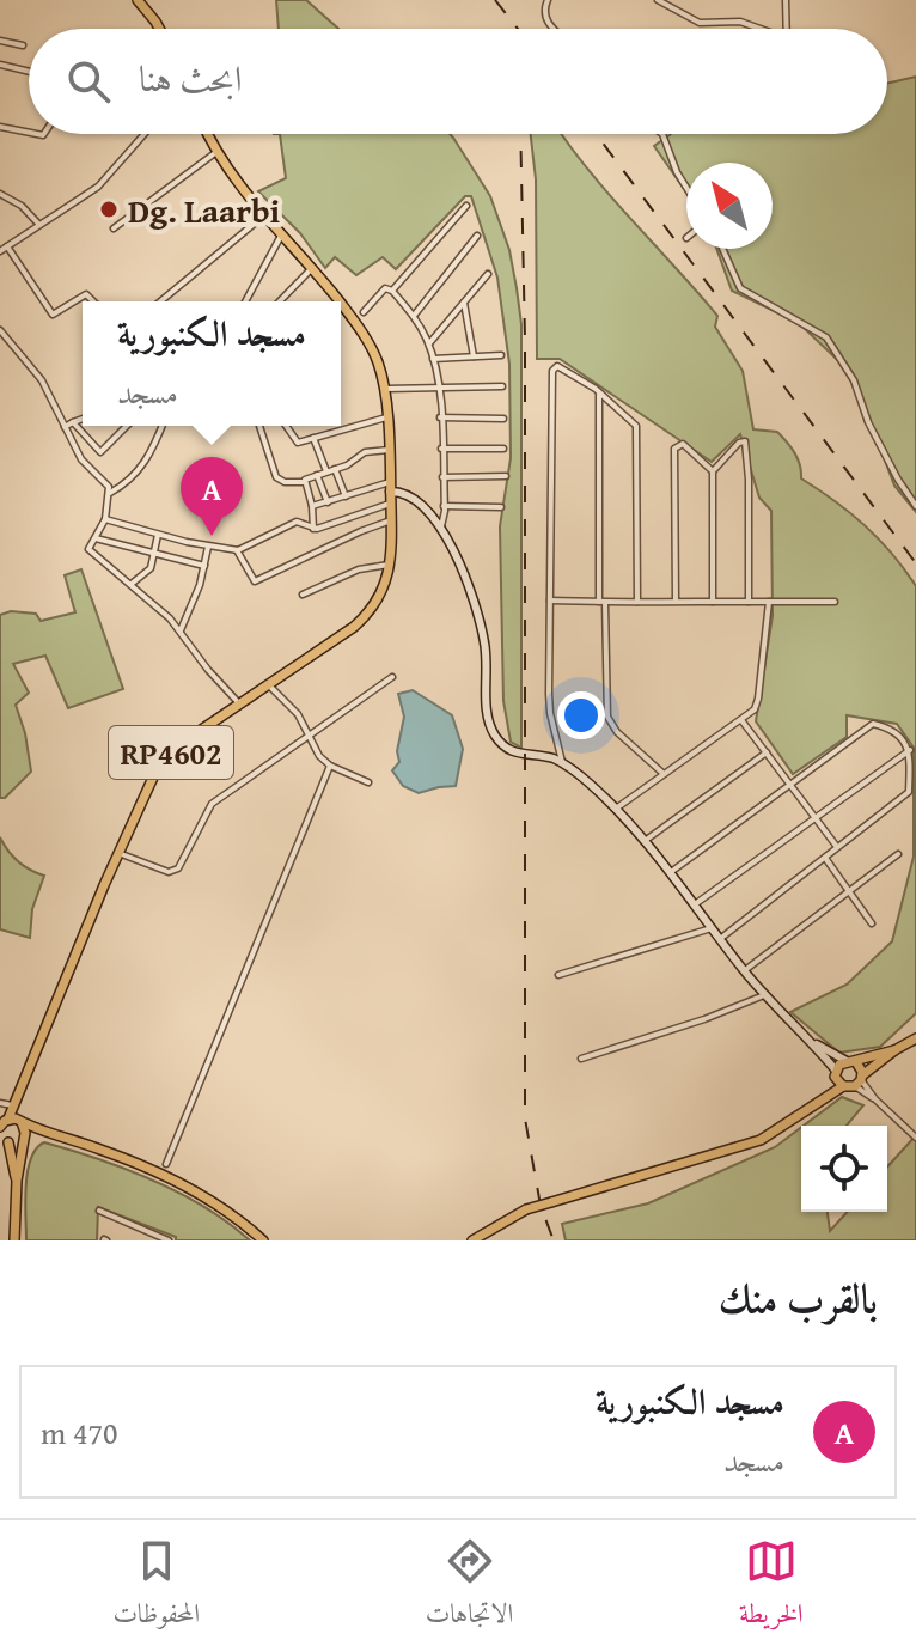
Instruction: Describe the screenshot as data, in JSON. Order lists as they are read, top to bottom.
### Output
{
  "streets": {
    "main road": ["RP4602"]
  },
  "places": ["Dg. Laarbi"],
  "north": "top left",
  "page": {
    "search": "ابحث هنا",
    "popup": ["مسجد الكنبورية", "مسجد"],
    "pins": "A",
    "heading": "بالقرب منك",
    "list": [
      {
        "mark": "A",
        "name": "مسجد الكنبورية",
        "note": "مسجد",
        "value": "470 m"
      }
    ],
    "nav": ["الخريطة", "الاتجاهات", "المحفوظات"]
  }
}
